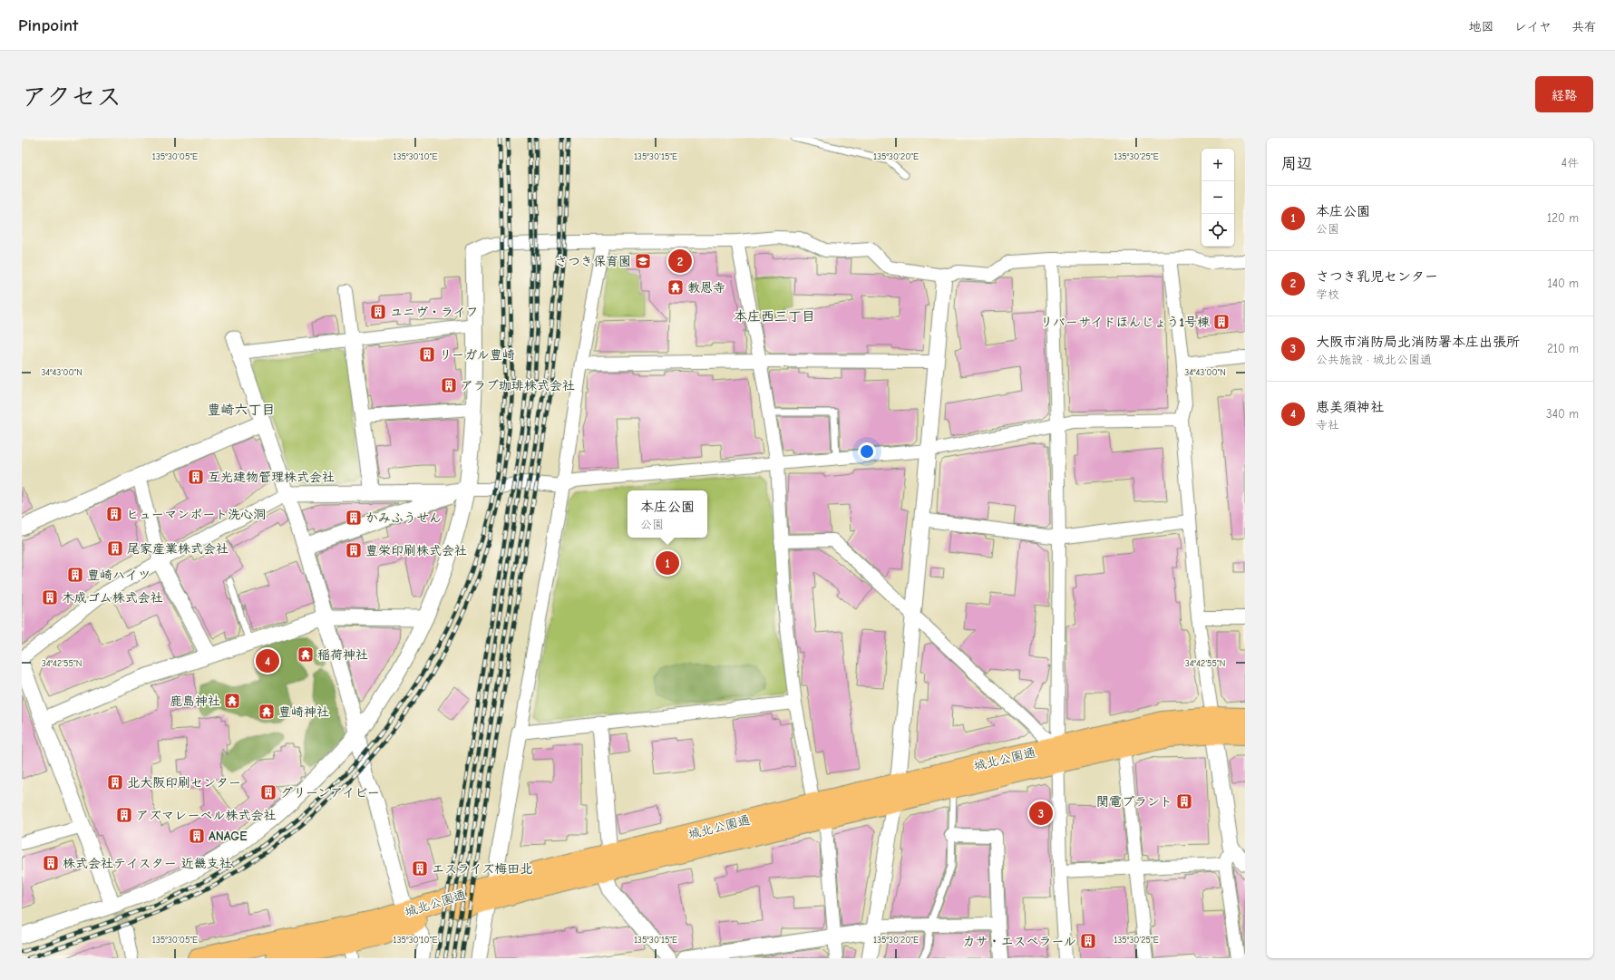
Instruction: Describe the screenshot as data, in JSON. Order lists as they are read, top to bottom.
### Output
{
  "streets": {
    "main road": ["城北公園通"]
  },
  "districts": ["本庄西三丁目", "豊崎六丁目"],
  "places": {
    "school or university": ["さつき保育園"],
    "temple": [
      "教恩寺",
      "稲荷神社",
      "鹿島神社",
      "豊崎神社"
    ],
    "building": [
      "ユニヴ・ライフ",
      "リバーサイドほんじょう1号棟",
      "リーガル豊崎",
      "アラブ珈琲株式会社",
      "互光建物管理株式会社",
      "ヒューマンポート洗心洞",
      "かみふうせん",
      "尾家産業株式会社",
      "豊栄印刷株式会社",
      "豊崎ハイツ",
      "木成ゴム株式会社",
      "北大阪印刷センター",
      "グリーンアイビー",
      "関電プラント",
      "アズマレーベル株式会社",
      "ANAGE",
      "株式会社テイスター 近畿支社",
      "エスライズ梅田北",
      "カサ・エスペラール"
    ]
  },
  "page": {
    "header": "Pinpoint",
    "nav": ["地図", "レイヤ", "共有"],
    "title": "アクセス",
    "buttons": "経路",
    "heading": ["周辺", "4件"],
    "map_buttons": ["+", "−"],
    "list": [
      {
        "mark": "1",
        "name": "本庄公園",
        "note": "公園",
        "value": "120 m"
      },
      {
        "mark": "2",
        "name": "さつき乳児センター",
        "note": "学校",
        "value": "140 m"
      },
      {
        "mark": "3",
        "name": "大阪市消防局北消防署本庄出張所",
        "note": "公共施設 · 城北公園通",
        "value": "210 m"
      },
      {
        "mark": "4",
        "name": "恵美須神社",
        "note": "寺社",
        "value": "340 m"
      }
    ],
    "pins": [
      "2",
      "1",
      "4",
      "3"
    ],
    "popup": ["本庄公園", "公園"]
  },
  "coordinates": [
    "135°30'05\"E",
    "135°30'10\"E",
    "135°30'15\"E",
    "135°30'20\"E",
    "135°30'25\"E",
    "34°43'00\"N",
    "34°42'55\"N"
  ]
}
